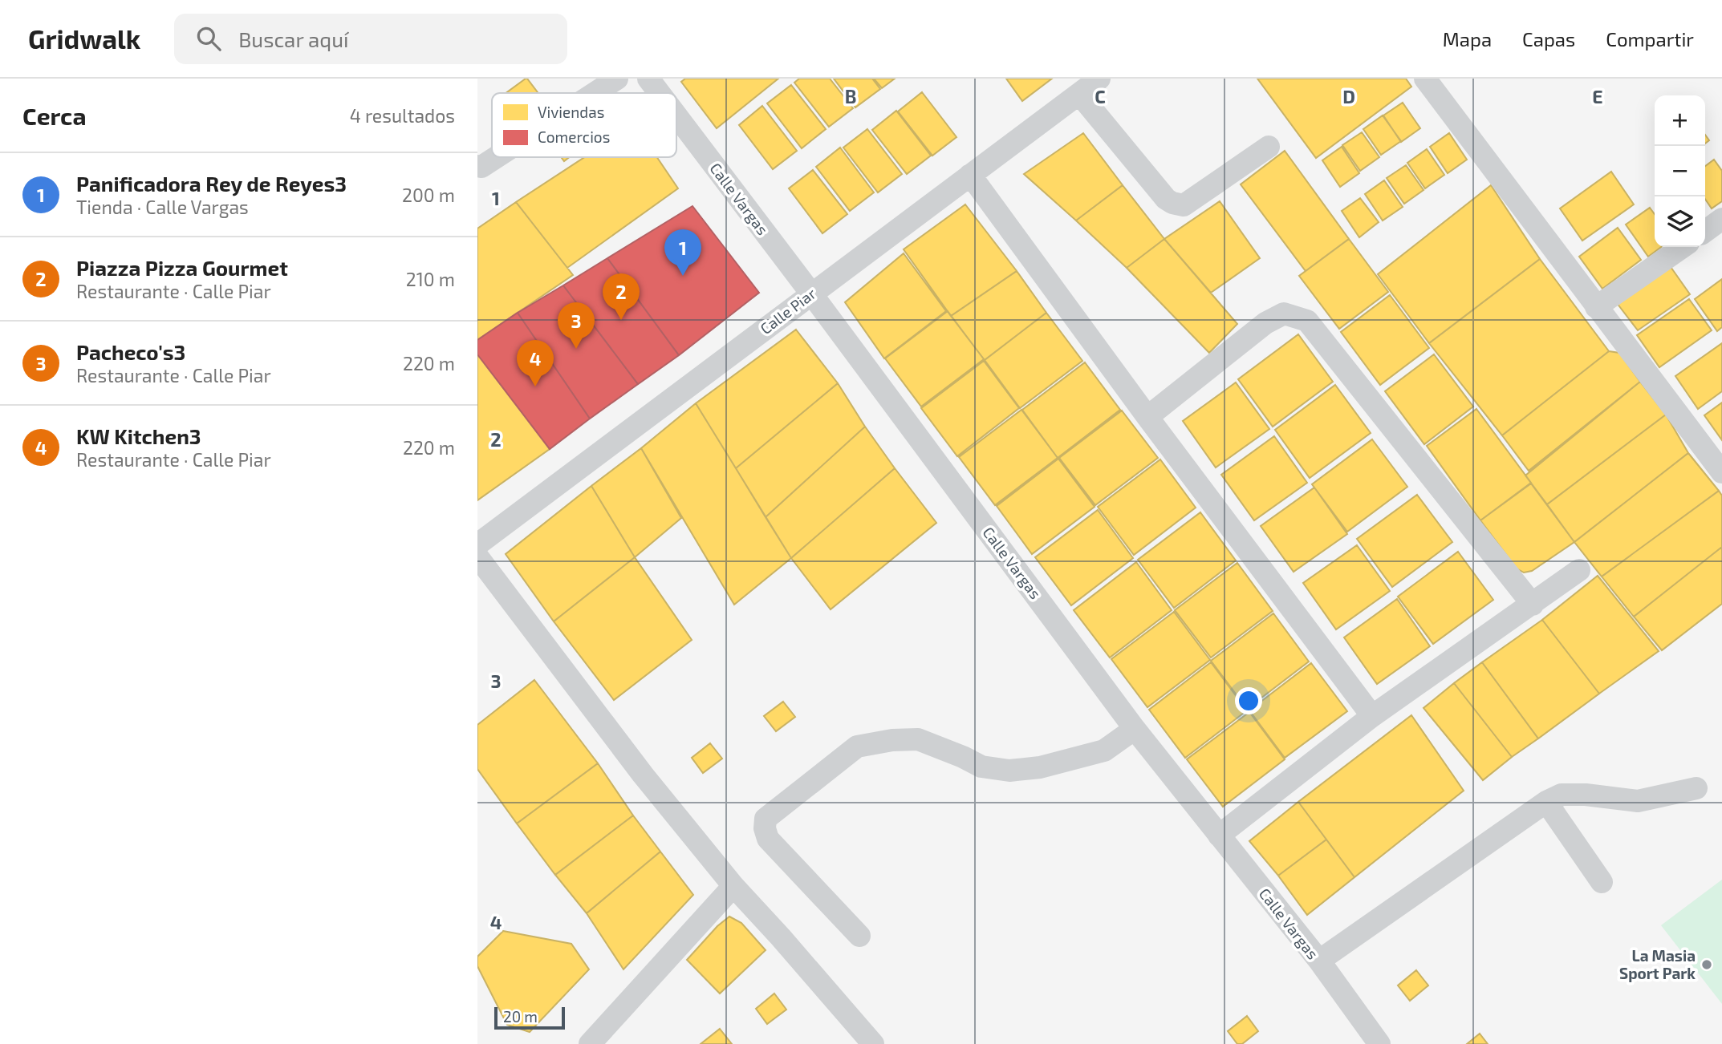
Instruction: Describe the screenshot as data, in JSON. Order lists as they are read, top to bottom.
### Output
{
  "streets": {
    "street": ["Calle Vargas", "Calle Piar"]
  },
  "crossings": [
    ["Calle Vargas", "Calle Piar"]
  ],
  "places": ["La Masia Sport Park"],
  "legend": ["Viviendas", "Comercios"],
  "scale_bar": "20 m",
  "page": {
    "header": "Gridwalk",
    "search": "Buscar aquí",
    "nav": ["Mapa", "Capas", "Compartir"],
    "heading": ["Cerca", "4 resultados"],
    "map_buttons": ["+", "−"],
    "list": [
      {
        "mark": "1",
        "name": "Panificadora Rey de Reyes3",
        "note": "Tienda · Calle Vargas",
        "value": "200 m"
      },
      {
        "mark": "2",
        "name": "Piazza Pizza Gourmet",
        "note": "Restaurante · Calle Piar",
        "value": "210 m"
      },
      {
        "mark": "3",
        "name": "Pacheco's3",
        "note": "Restaurante · Calle Piar",
        "value": "220 m"
      },
      {
        "mark": "4",
        "name": "KW Kitchen3",
        "note": "Restaurante · Calle Piar",
        "value": "220 m"
      }
    ],
    "pins": [
      "1",
      "2",
      "3",
      "4"
    ],
    "scale": "20 m"
  },
  "grid": {
    "columns": [
      "B",
      "C",
      "D",
      "E"
    ],
    "rows": [
      "1",
      "2",
      "3",
      "4"
    ]
  }
}
